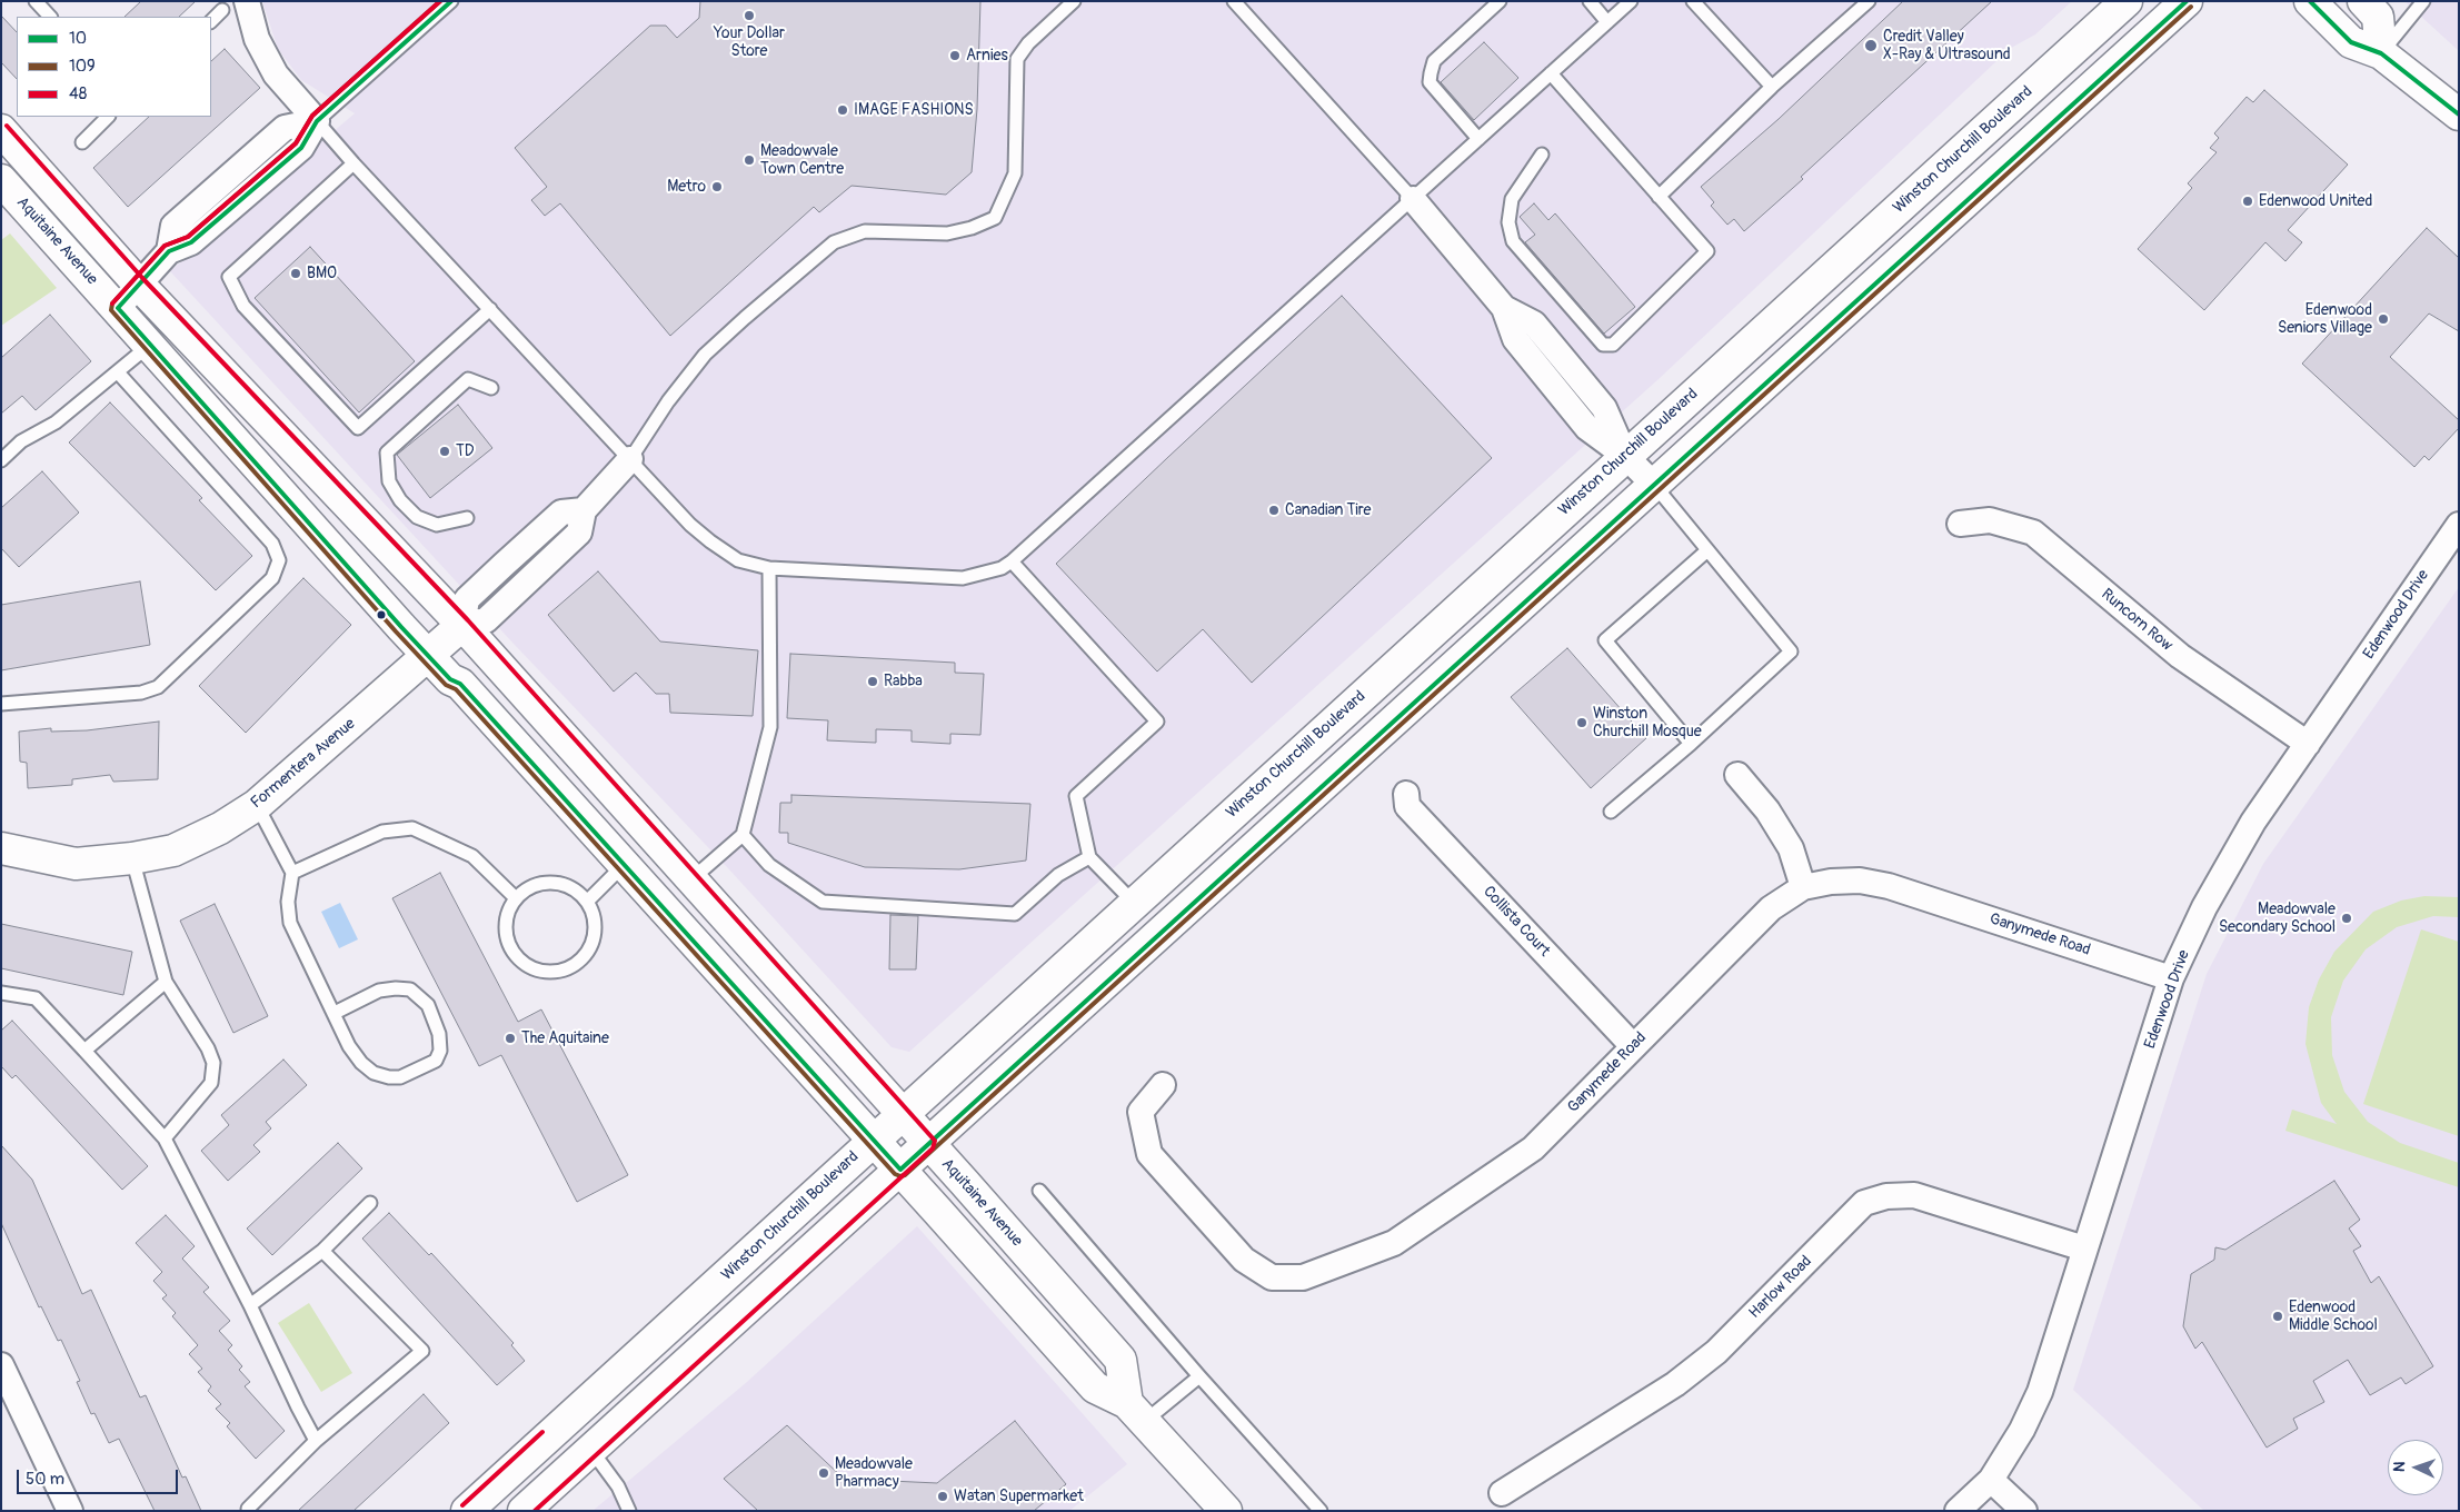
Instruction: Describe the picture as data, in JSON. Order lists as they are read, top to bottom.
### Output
{
  "streets": {
    "main road": ["Winston Churchill Boulevard", "Aquitaine Avenue", "Formentera Avenue"],
    "street": [
      "Edenwood Drive",
      "Runcorn Row",
      "Collista Court",
      "Ganymede Road",
      "Harlow Road"
    ]
  },
  "crossings": [
    ["Winston Churchill Boulevard", "Aquitaine Avenue"],
    ["Aquitaine Avenue", "Formentera Avenue"],
    ["Edenwood Drive", "Runcorn Row"],
    ["Edenwood Drive", "Ganymede Road"],
    ["Edenwood Drive", "Harlow Road"],
    ["Collista Court", "Ganymede Road"]
  ],
  "places": [
    "Your Dollar Store",
    "Credit Valley X-Ray & Ultrasound",
    "Arnies",
    "IMAGE FASHIONS",
    "Meadowvale Town Centre",
    "Metro",
    "Edenwood United",
    "BMO",
    "Edenwood Seniors Village",
    "TD",
    "Canadian Tire",
    "Rabba",
    "Winston Churchill Mosque",
    "Meadowvale Secondary School",
    "The Aquitaine",
    "Edenwood Middle School",
    "Meadowvale Pharmacy",
    "Watan Supermarket"
  ],
  "lines": ["transit line 10", "transit line 109", "transit line 48"],
  "legend": ["10", "109", "48"],
  "scale_bar": "50 m",
  "north": "left"
}
